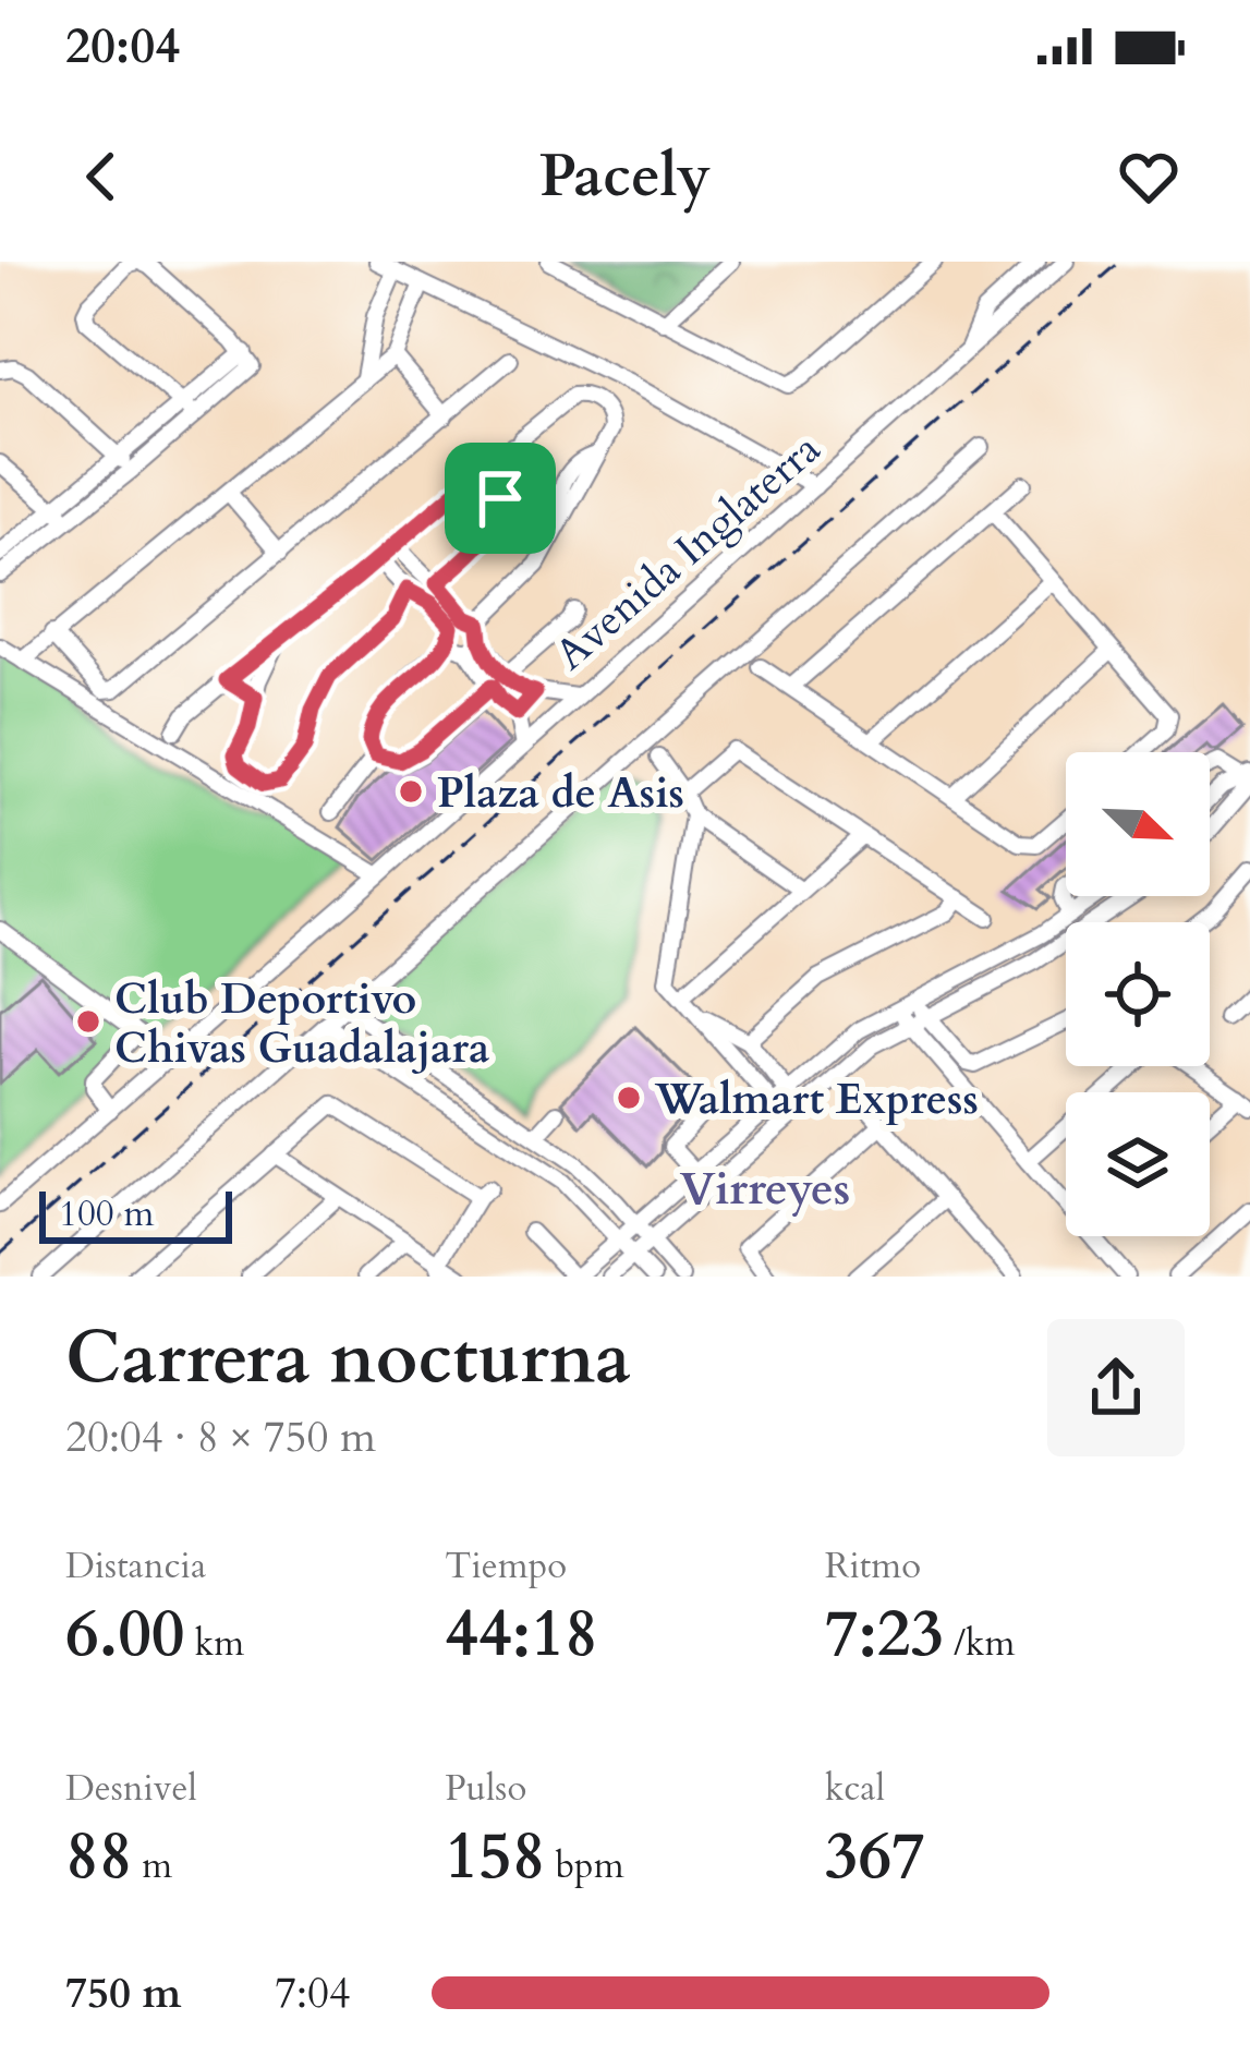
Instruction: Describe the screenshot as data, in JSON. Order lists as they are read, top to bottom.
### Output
{
  "streets": {
    "street": ["Avenida Inglaterra"]
  },
  "districts": ["Virreyes"],
  "places": ["Plaza de Asis", "Club Deportivo Chivas Guadalajara", "Walmart Express"],
  "scale_bar": "100 m",
  "north": "bottom right",
  "page": {
    "status": "20:04",
    "header": "Pacely",
    "scale": "100 m",
    "heading": ["Carrera nocturna", "20:04 · 8 × 750 m"],
    "stats": [
      ["Distancia", "6.00 km"],
      ["Tiempo", "44:18"],
      ["Ritmo", "7:23 /km"],
      ["Desnivel", "88 m"],
      ["Pulso", "158 bpm"],
      ["kcal", "367"]
    ],
    "list": [
      {
        "name": "750 m",
        "note": "7:04"
      }
    ]
  }
}
